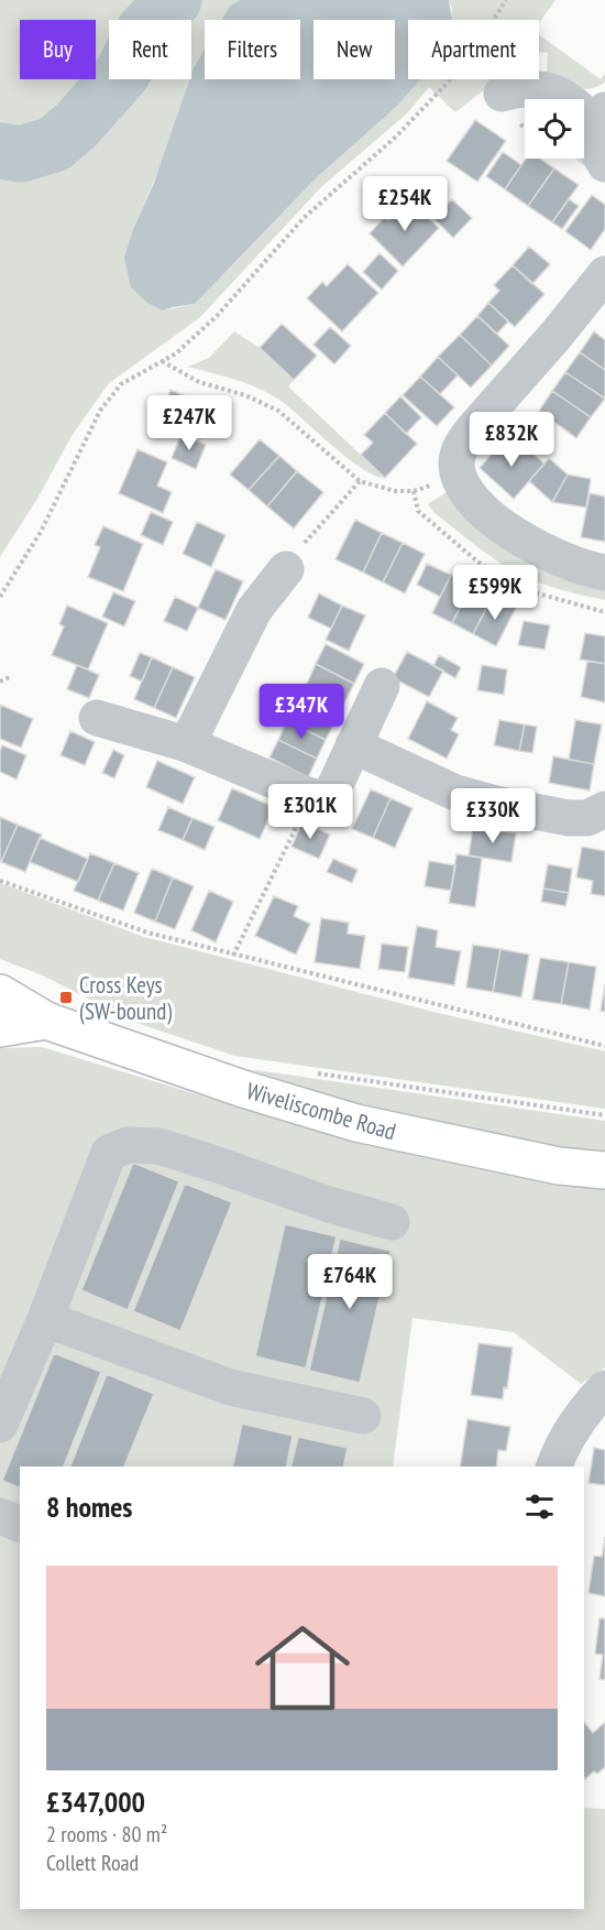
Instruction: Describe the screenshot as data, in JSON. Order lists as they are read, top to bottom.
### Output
{
  "streets": {
    "main road": ["Wiveliscombe Road"]
  },
  "places": {
    "transit": ["Cross Keys (SW-bound)"]
  },
  "page": {
    "chip": [
      "Buy",
      "Rent",
      "Filters",
      "New",
      "Apartment"
    ],
    "price": [
      "£254K",
      "£247K",
      "£832K",
      "£599K",
      "£347K",
      "£301K",
      "£330K",
      "£764K"
    ],
    "heading": "8 homes",
    "list": [
      {
        "name": "£347,000",
        "note": "2 rooms · 80 m² · Collett Road"
      }
    ]
  }
}
